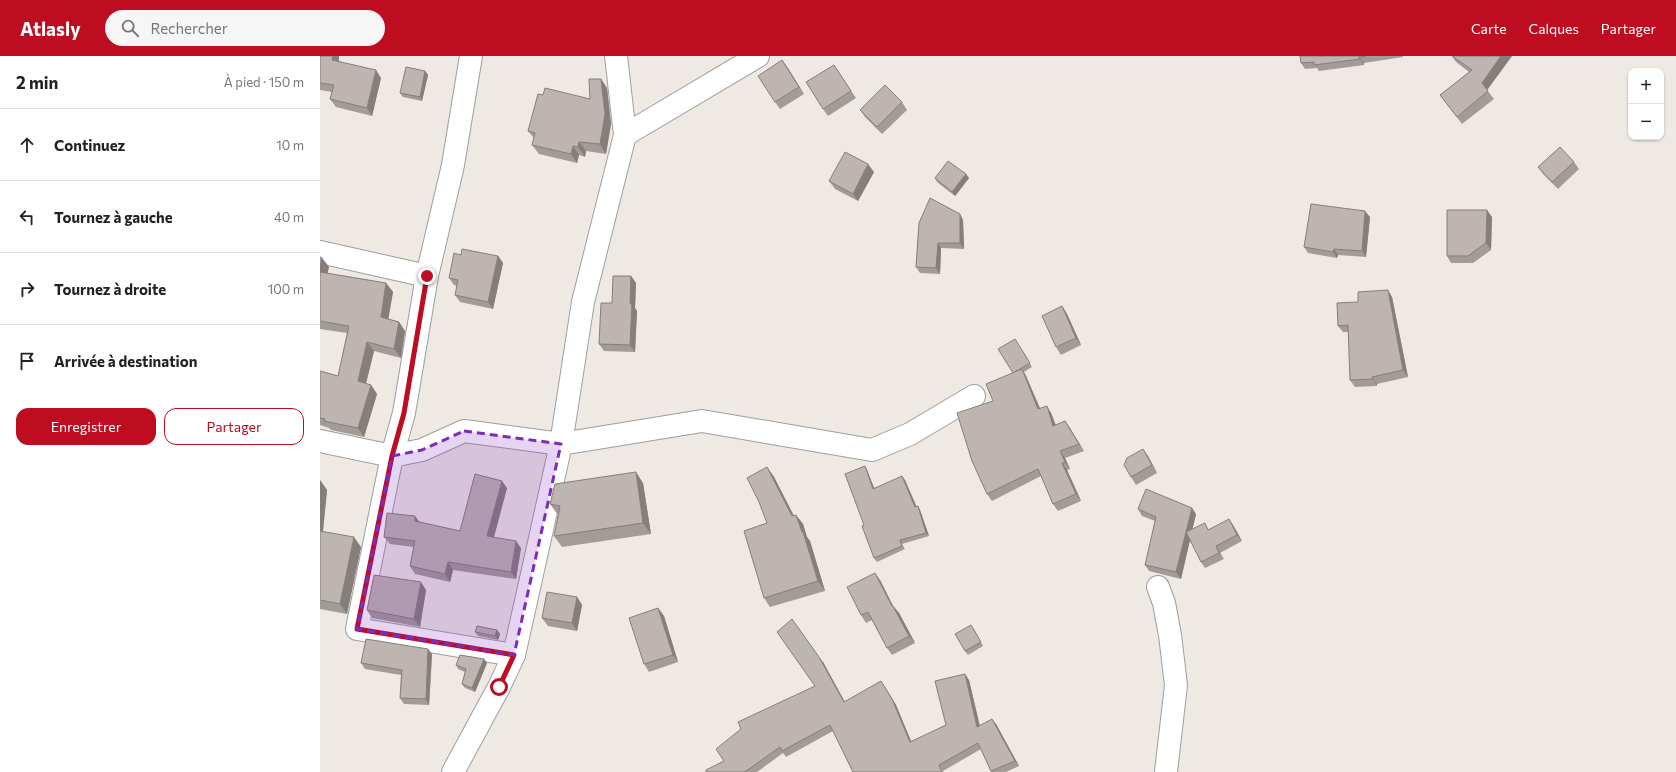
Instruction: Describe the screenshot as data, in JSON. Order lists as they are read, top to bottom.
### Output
{
  "page": {
    "header": "Atlasly",
    "search": "Rechercher",
    "nav": ["Carte", "Calques", "Partager"],
    "heading": ["2 min", "À pied · 150 m"],
    "map_buttons": ["+", "−"],
    "list": [
      ["Continuez", "10 m"],
      ["Tournez à gauche", "40 m"],
      ["Tournez à droite", "100 m"],
      "Arrivée à destination"
    ],
    "buttons": ["Enregistrer", "Partager"]
  }
}
